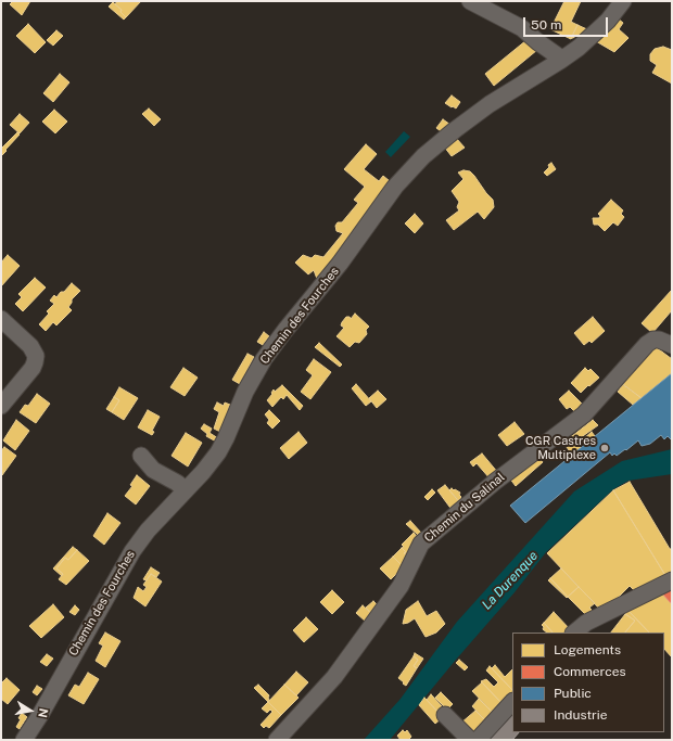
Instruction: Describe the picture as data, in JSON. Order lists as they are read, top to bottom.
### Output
{
  "streets": {
    "street": ["Chemin des Fourches", "Chemin du Salinal"]
  },
  "water": ["La Durenque"],
  "places": ["CGR Castres Multiplexe"],
  "legend": [
    "Logements",
    "Commerces",
    "Public",
    "Industrie"
  ],
  "scale_bar": "50 m",
  "north": "right"
}
